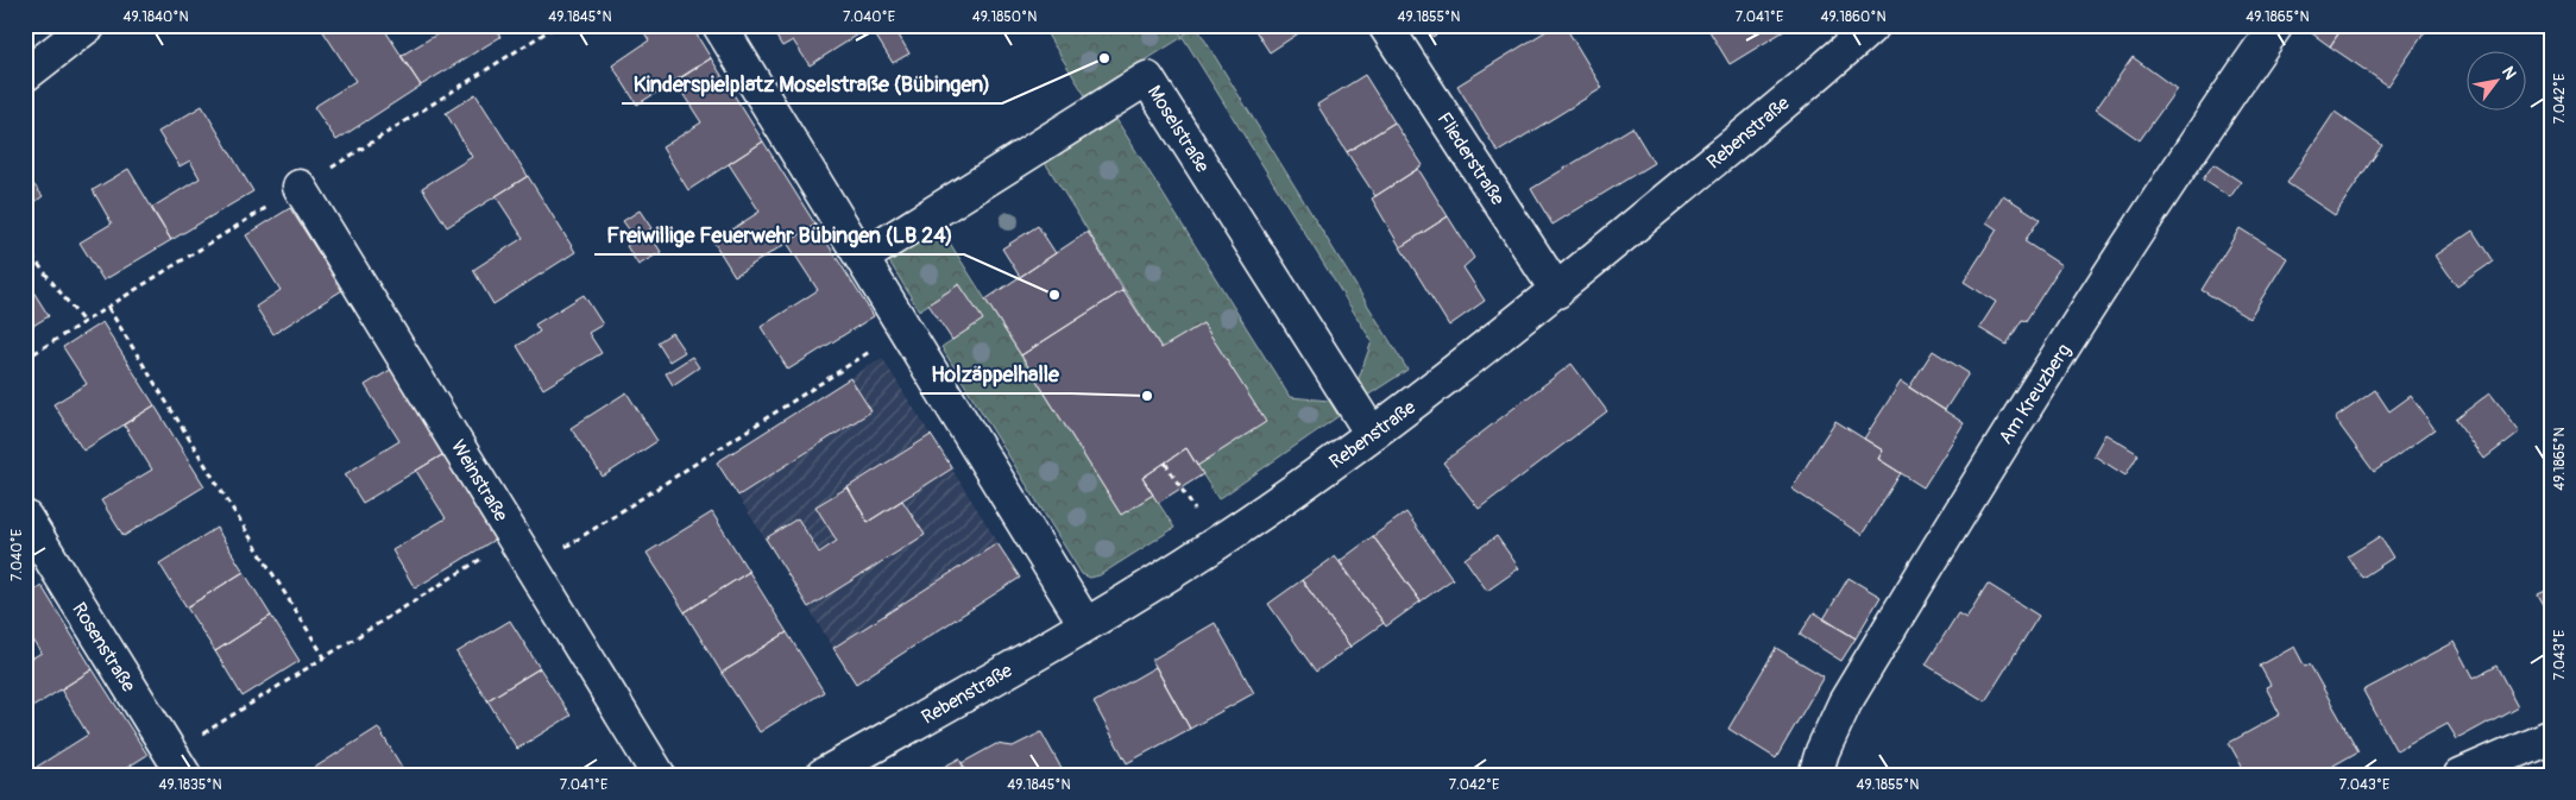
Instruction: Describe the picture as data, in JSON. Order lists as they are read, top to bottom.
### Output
{
  "streets": {
    "street": [
      "Moselstraße",
      "Rebenstraße",
      "Fliederstraße",
      "Am Kreuzberg",
      "Weinstraße",
      "Rosenstraße"
    ]
  },
  "crossings": [
    ["Moselstraße", "Rebenstraße"],
    ["Rebenstraße", "Fliederstraße"]
  ],
  "places": ["Kinderspielplatz Moselstraße (Bübingen)", "Freiwillige Feuerwehr Bübingen (LB 24)", "Holzäppelhalle"],
  "north": "top right",
  "coordinates": [
    "49.1840°N",
    "49.1845°N",
    "7.040°E",
    "49.1850°N",
    "49.1855°N",
    "7.041°E",
    "49.1860°N",
    "49.1865°N",
    "7.042°E",
    "7.043°E",
    "49.1835°N"
  ]
}
